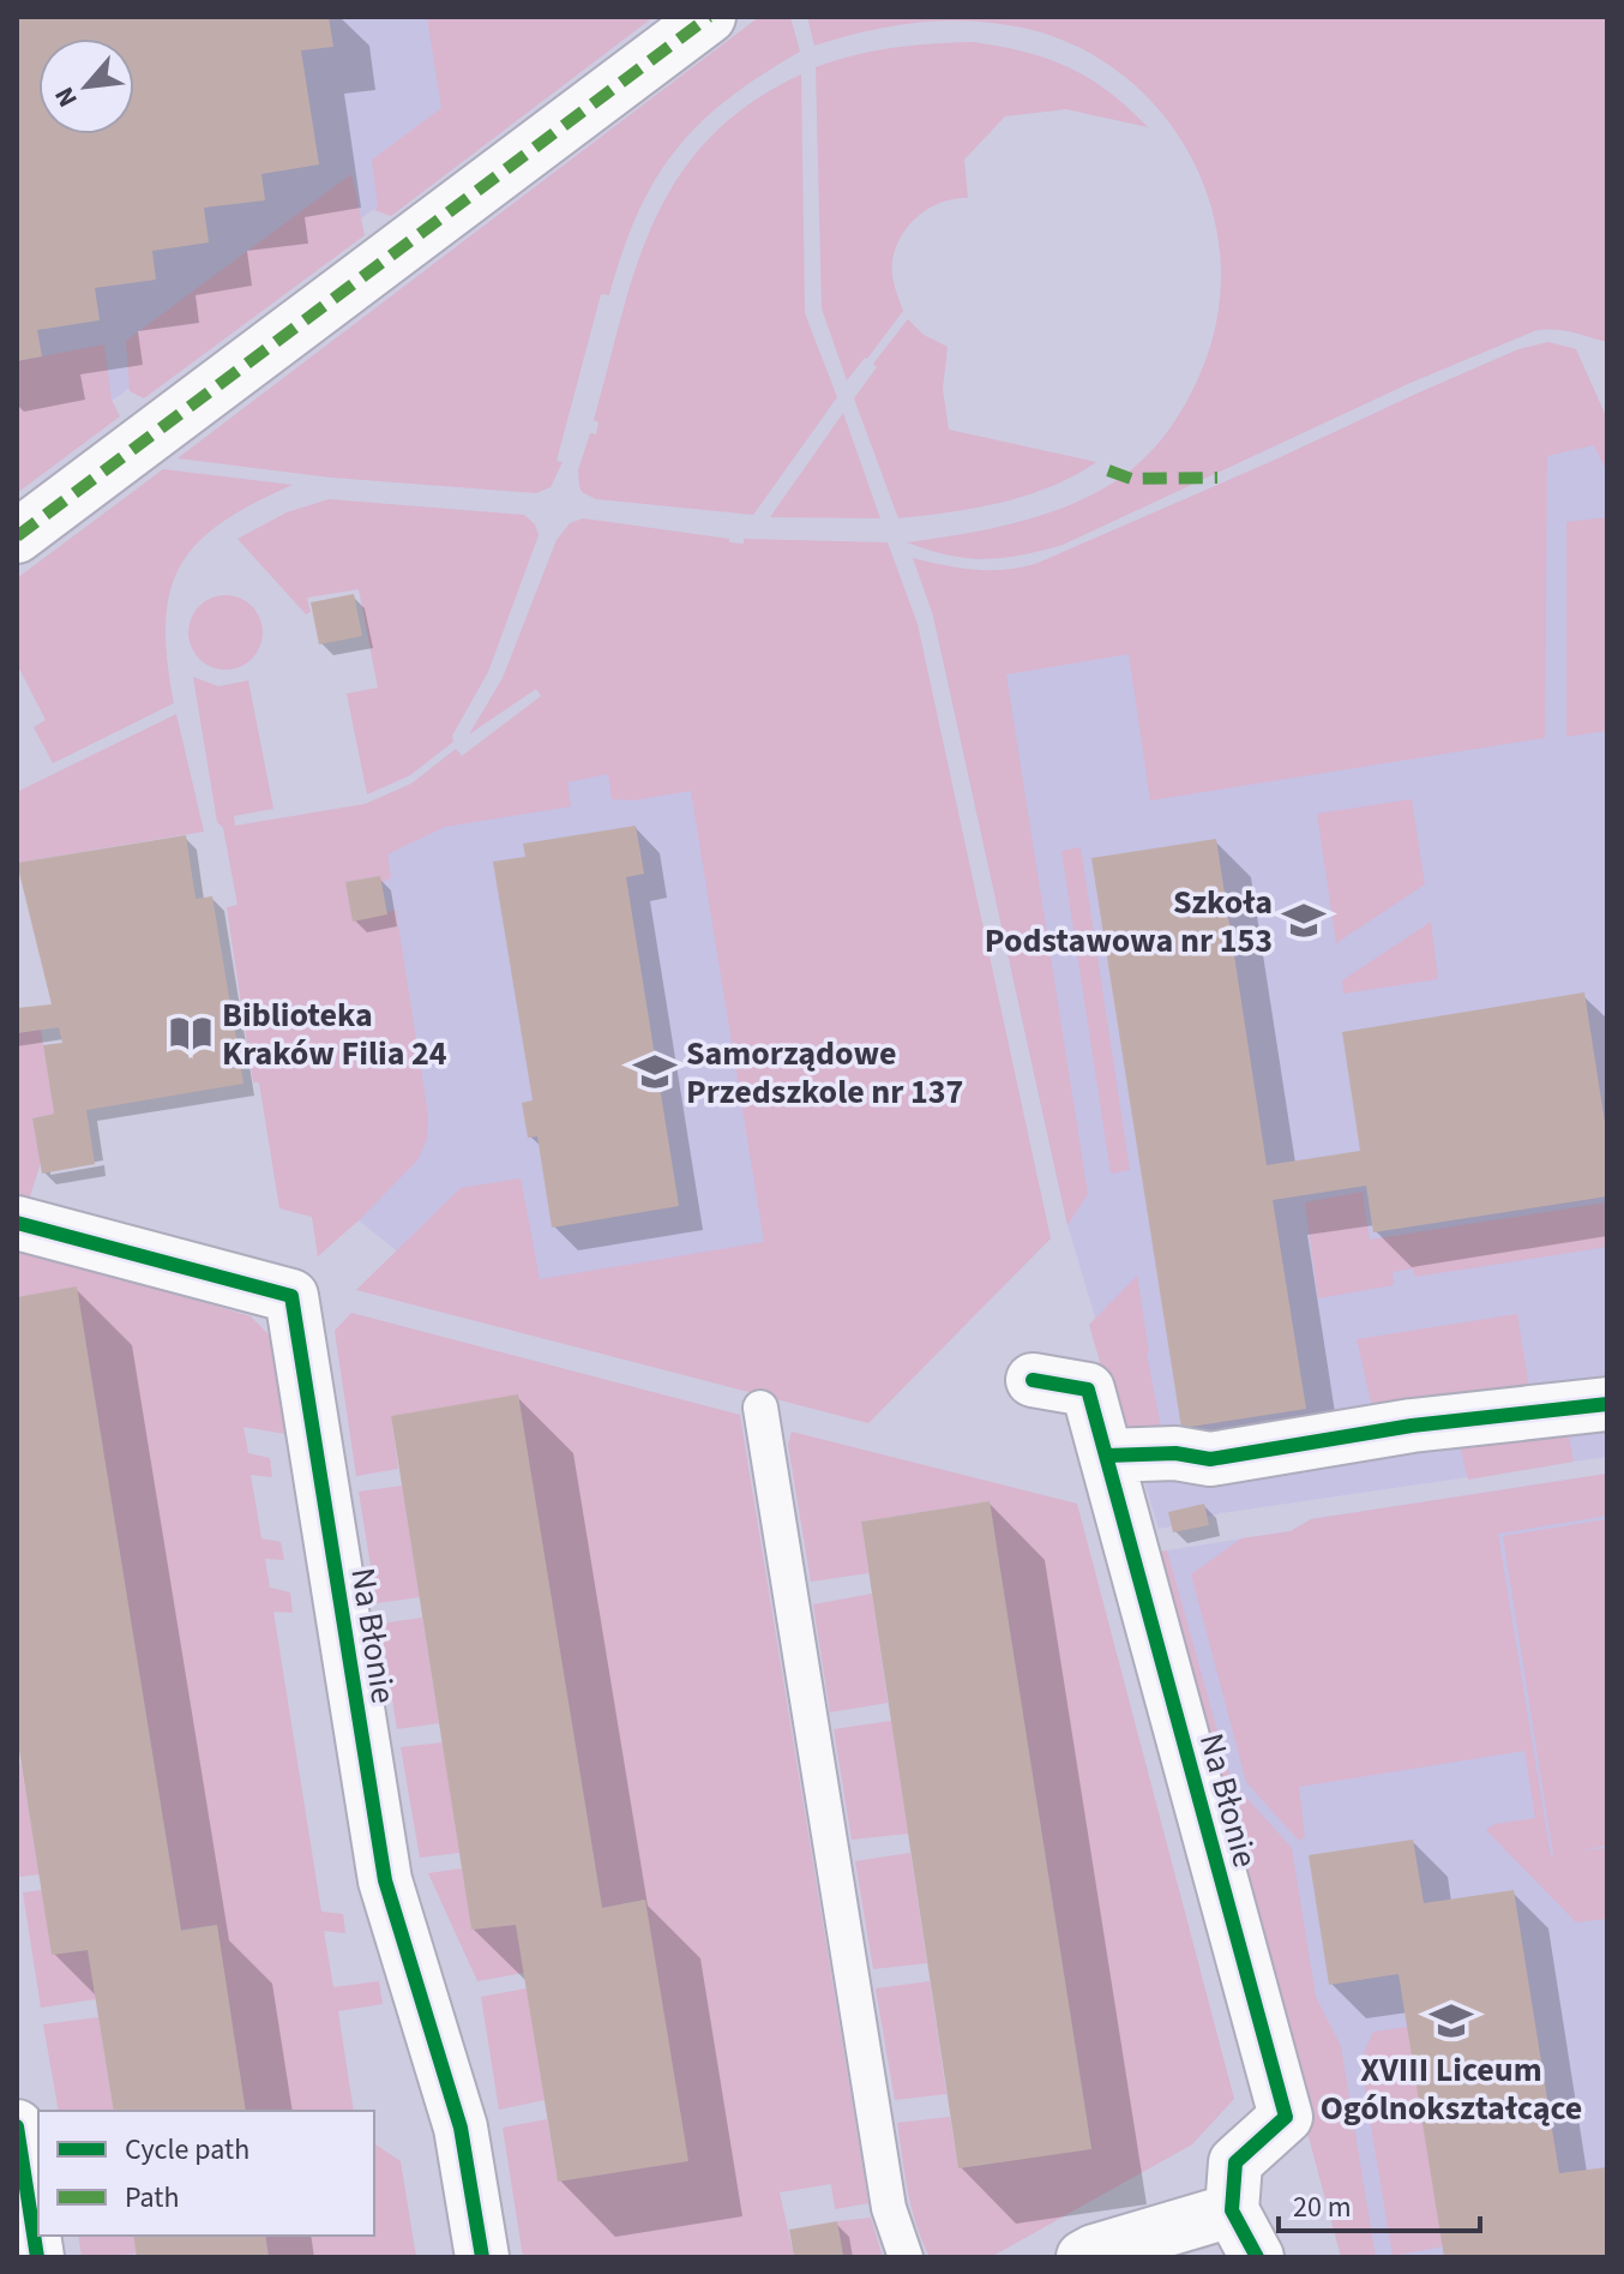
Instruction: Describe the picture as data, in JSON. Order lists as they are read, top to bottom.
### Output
{
  "streets": {
    "street": ["Na Błonie"]
  },
  "places": {
    "school or university": ["Szkoła Podstawowa nr 153", "Samorządowe Przedszkole nr 137", "XVIII Liceum Ogólnokształcące"],
    "library": ["Biblioteka Kraków Filia 24"]
  },
  "legend": ["Cycle path", "Path"],
  "scale_bar": "20 m",
  "north": "bottom left"
}
